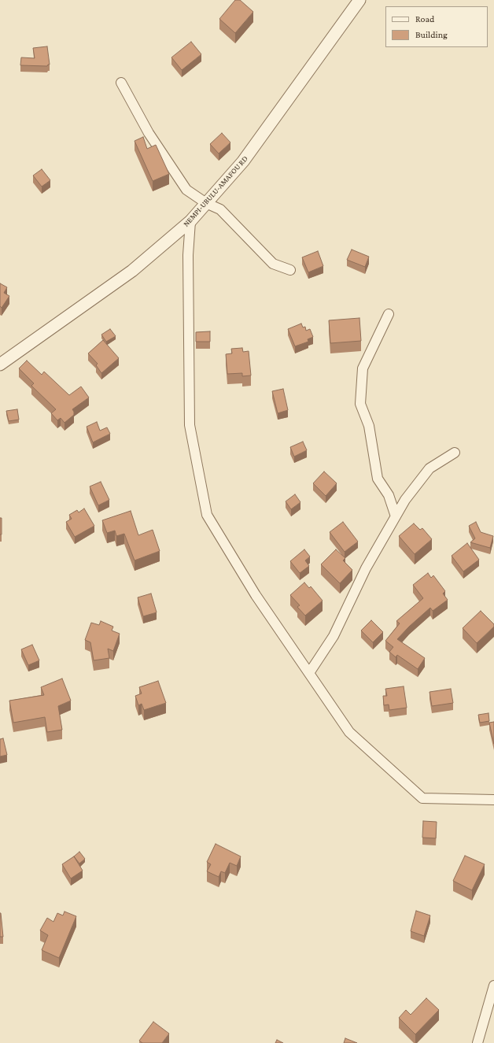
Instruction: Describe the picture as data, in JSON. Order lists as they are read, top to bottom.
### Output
{
  "streets": {
    "street": ["NEMPI-UBULU-AMAFOU RD"]
  },
  "legend": ["Road", "Building"]
}
